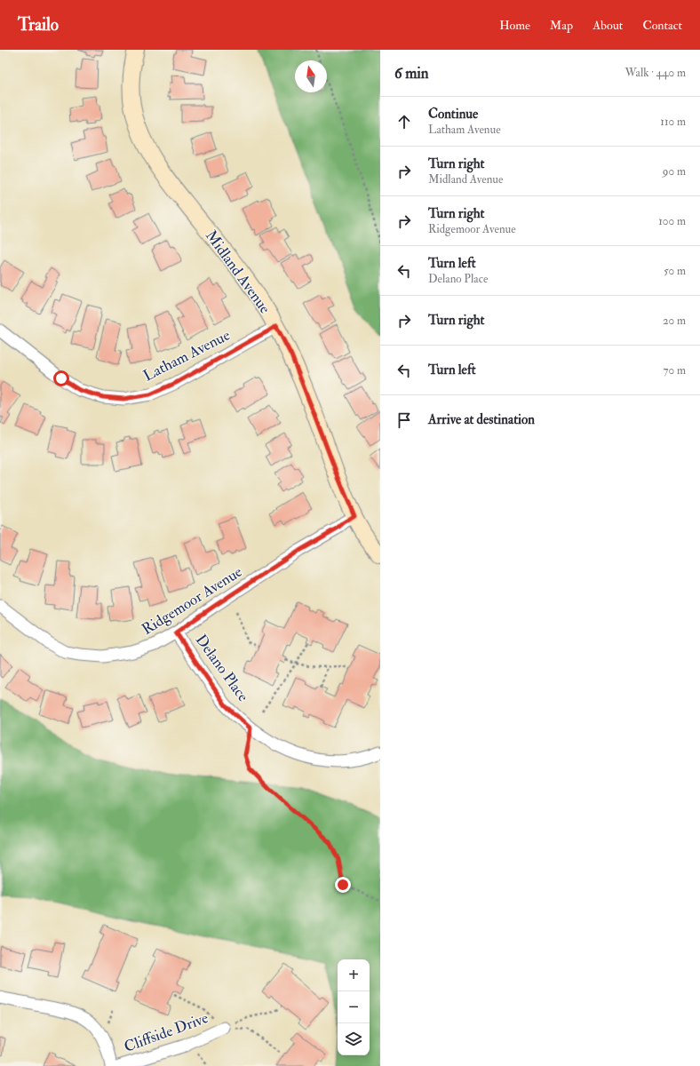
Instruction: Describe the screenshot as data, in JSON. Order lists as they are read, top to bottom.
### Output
{
  "streets": {
    "street": [
      "Midland Avenue",
      "Latham Avenue",
      "Ridgemoor Avenue",
      "Delano Place",
      "Cliffside Drive"
    ]
  },
  "crossings": [
    ["Midland Avenue", "Latham Avenue"],
    ["Midland Avenue", "Ridgemoor Avenue"],
    ["Ridgemoor Avenue", "Delano Place"]
  ],
  "north": "top",
  "page": {
    "header": "Trailo",
    "nav": [
      "Home",
      "Map",
      "About",
      "Contact"
    ],
    "heading": ["6 min", "Walk · 440 m"],
    "list": [
      ["Continue", "Latham Avenue", "110 m"],
      ["Turn right", "Midland Avenue", "90 m"],
      ["Turn right", "Ridgemoor Avenue", "100 m"],
      ["Turn left", "Delano Place", "50 m"],
      ["Turn right", "20 m"],
      ["Turn left", "70 m"],
      "Arrive at destination"
    ],
    "map_buttons": ["+", "−"]
  }
}
